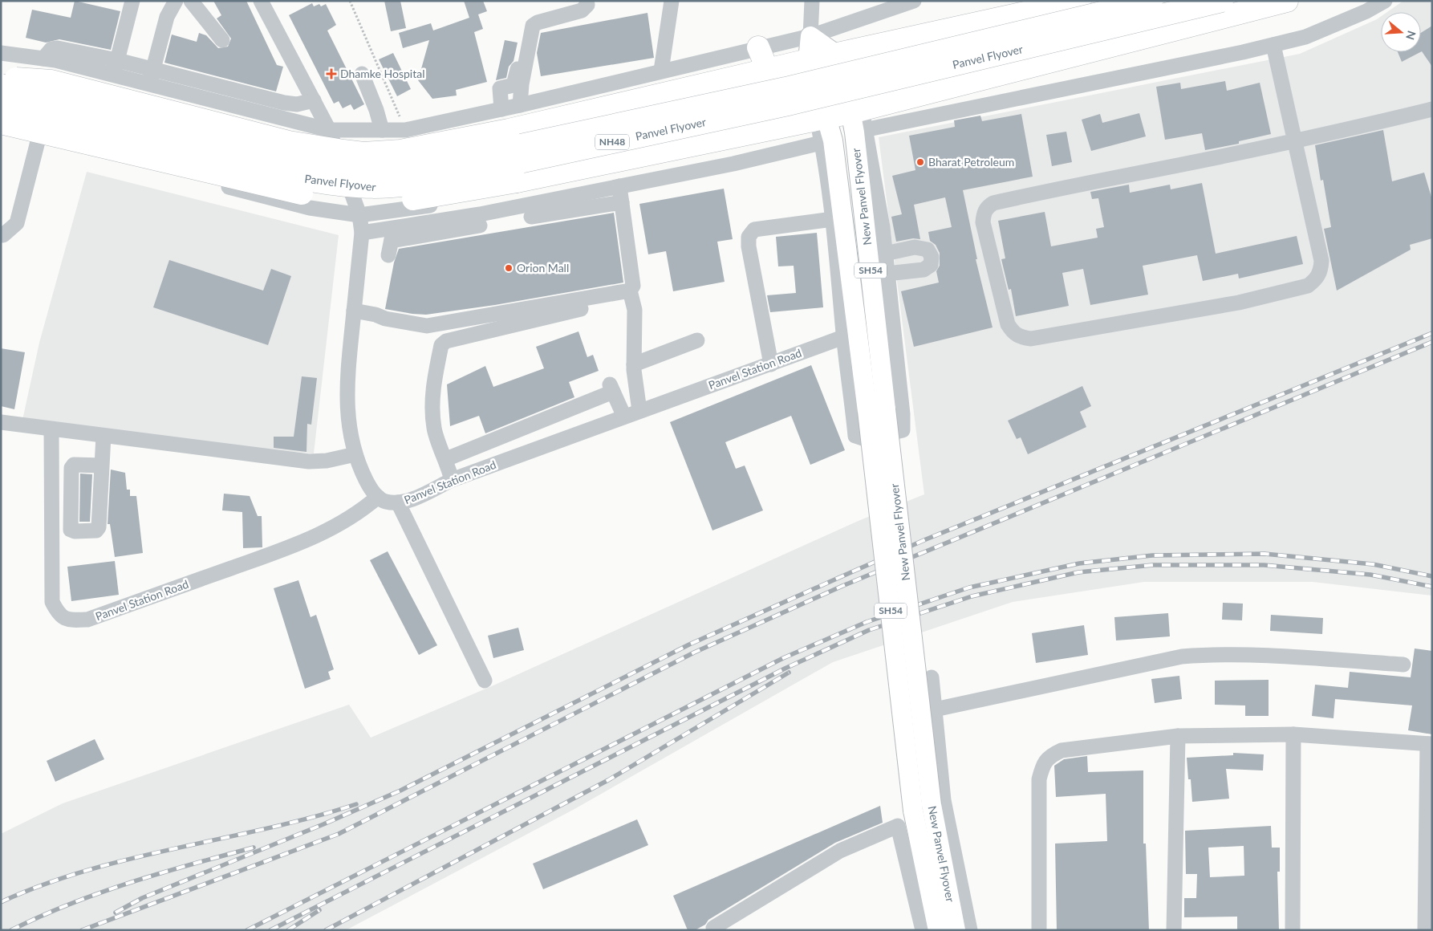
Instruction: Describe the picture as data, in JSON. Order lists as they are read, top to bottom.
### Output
{
  "streets": {
    "highway": ["Panvel Flyover", "NH48"],
    "main road": ["New Panvel Flyover", "SH54"],
    "street": ["Panvel Station Road"]
  },
  "crossings": [
    ["New Panvel Flyover", "SH54"]
  ],
  "places": {
    "health": ["Dhamke Hospital"],
    "other": ["Bharat Petroleum", "Orion Mall"]
  },
  "north": "right"
}
